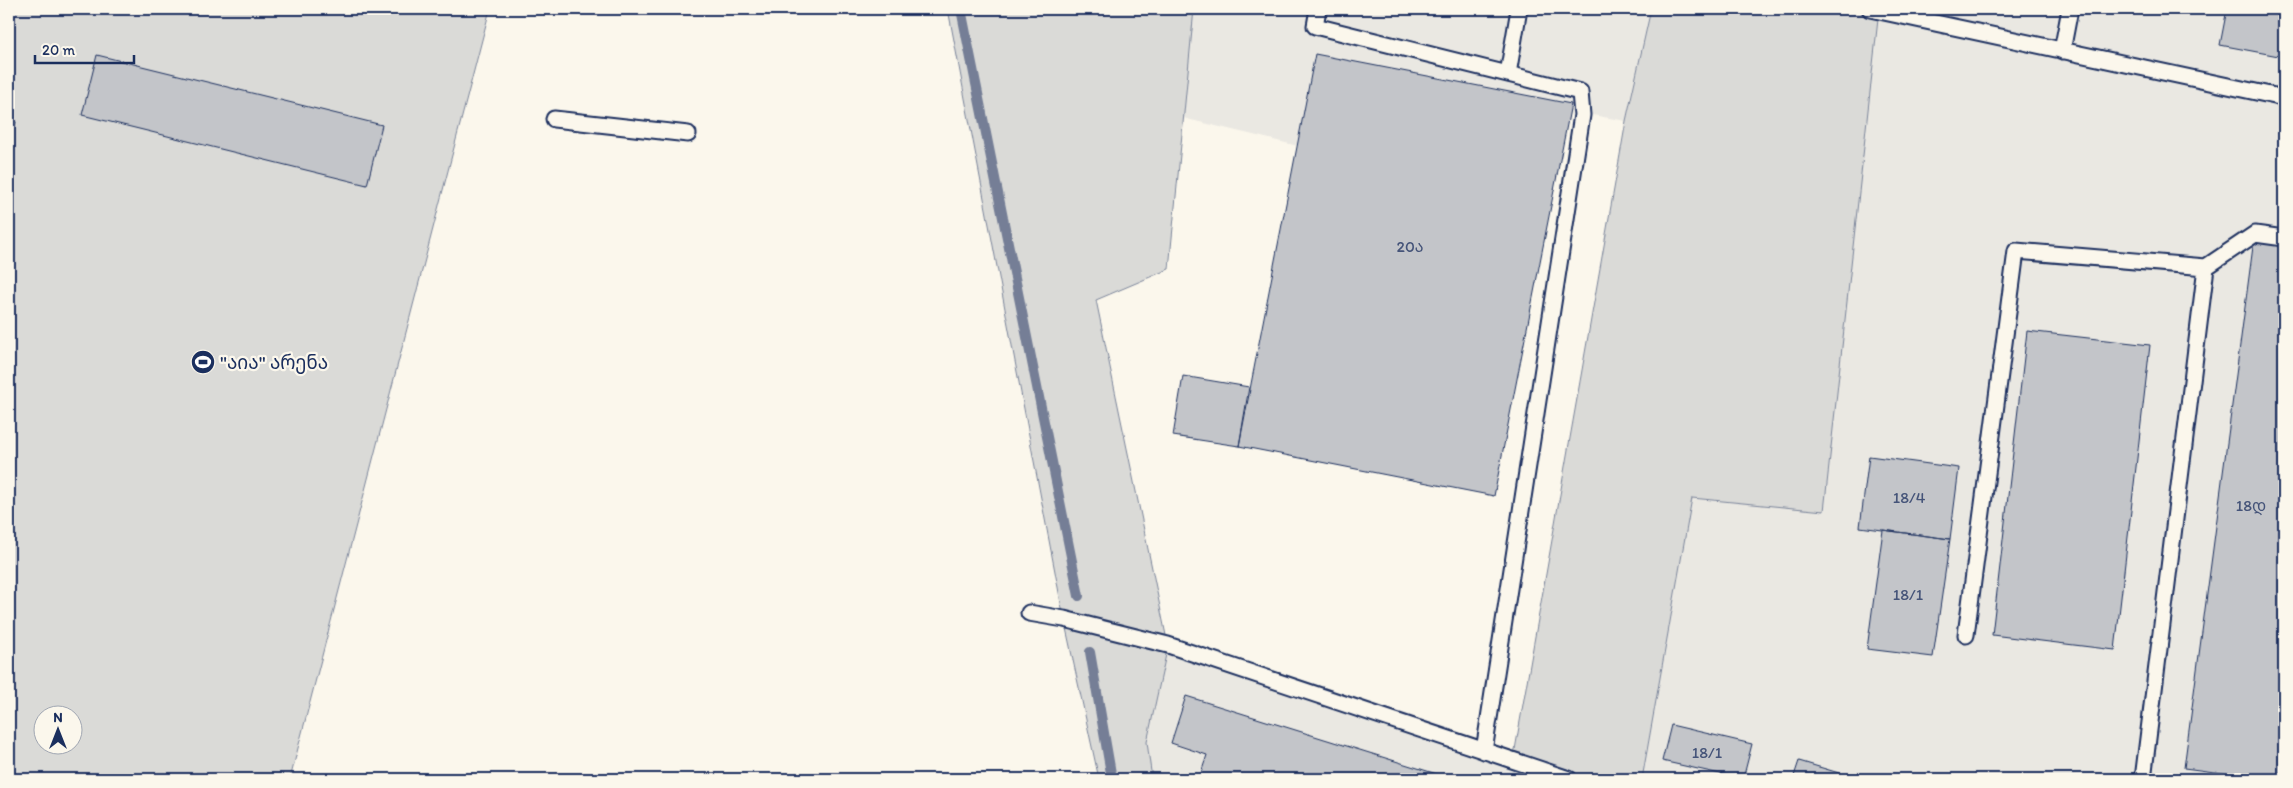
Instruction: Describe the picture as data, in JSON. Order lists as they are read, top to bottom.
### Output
{
  "places": {
    "sports": ["\"აია\" არენა"]
  },
  "house_numbers": [
    "20ა",
    "18/4",
    "18დ",
    "18/1",
    "18/1"
  ],
  "scale_bar": "20 m",
  "north": "top"
}
